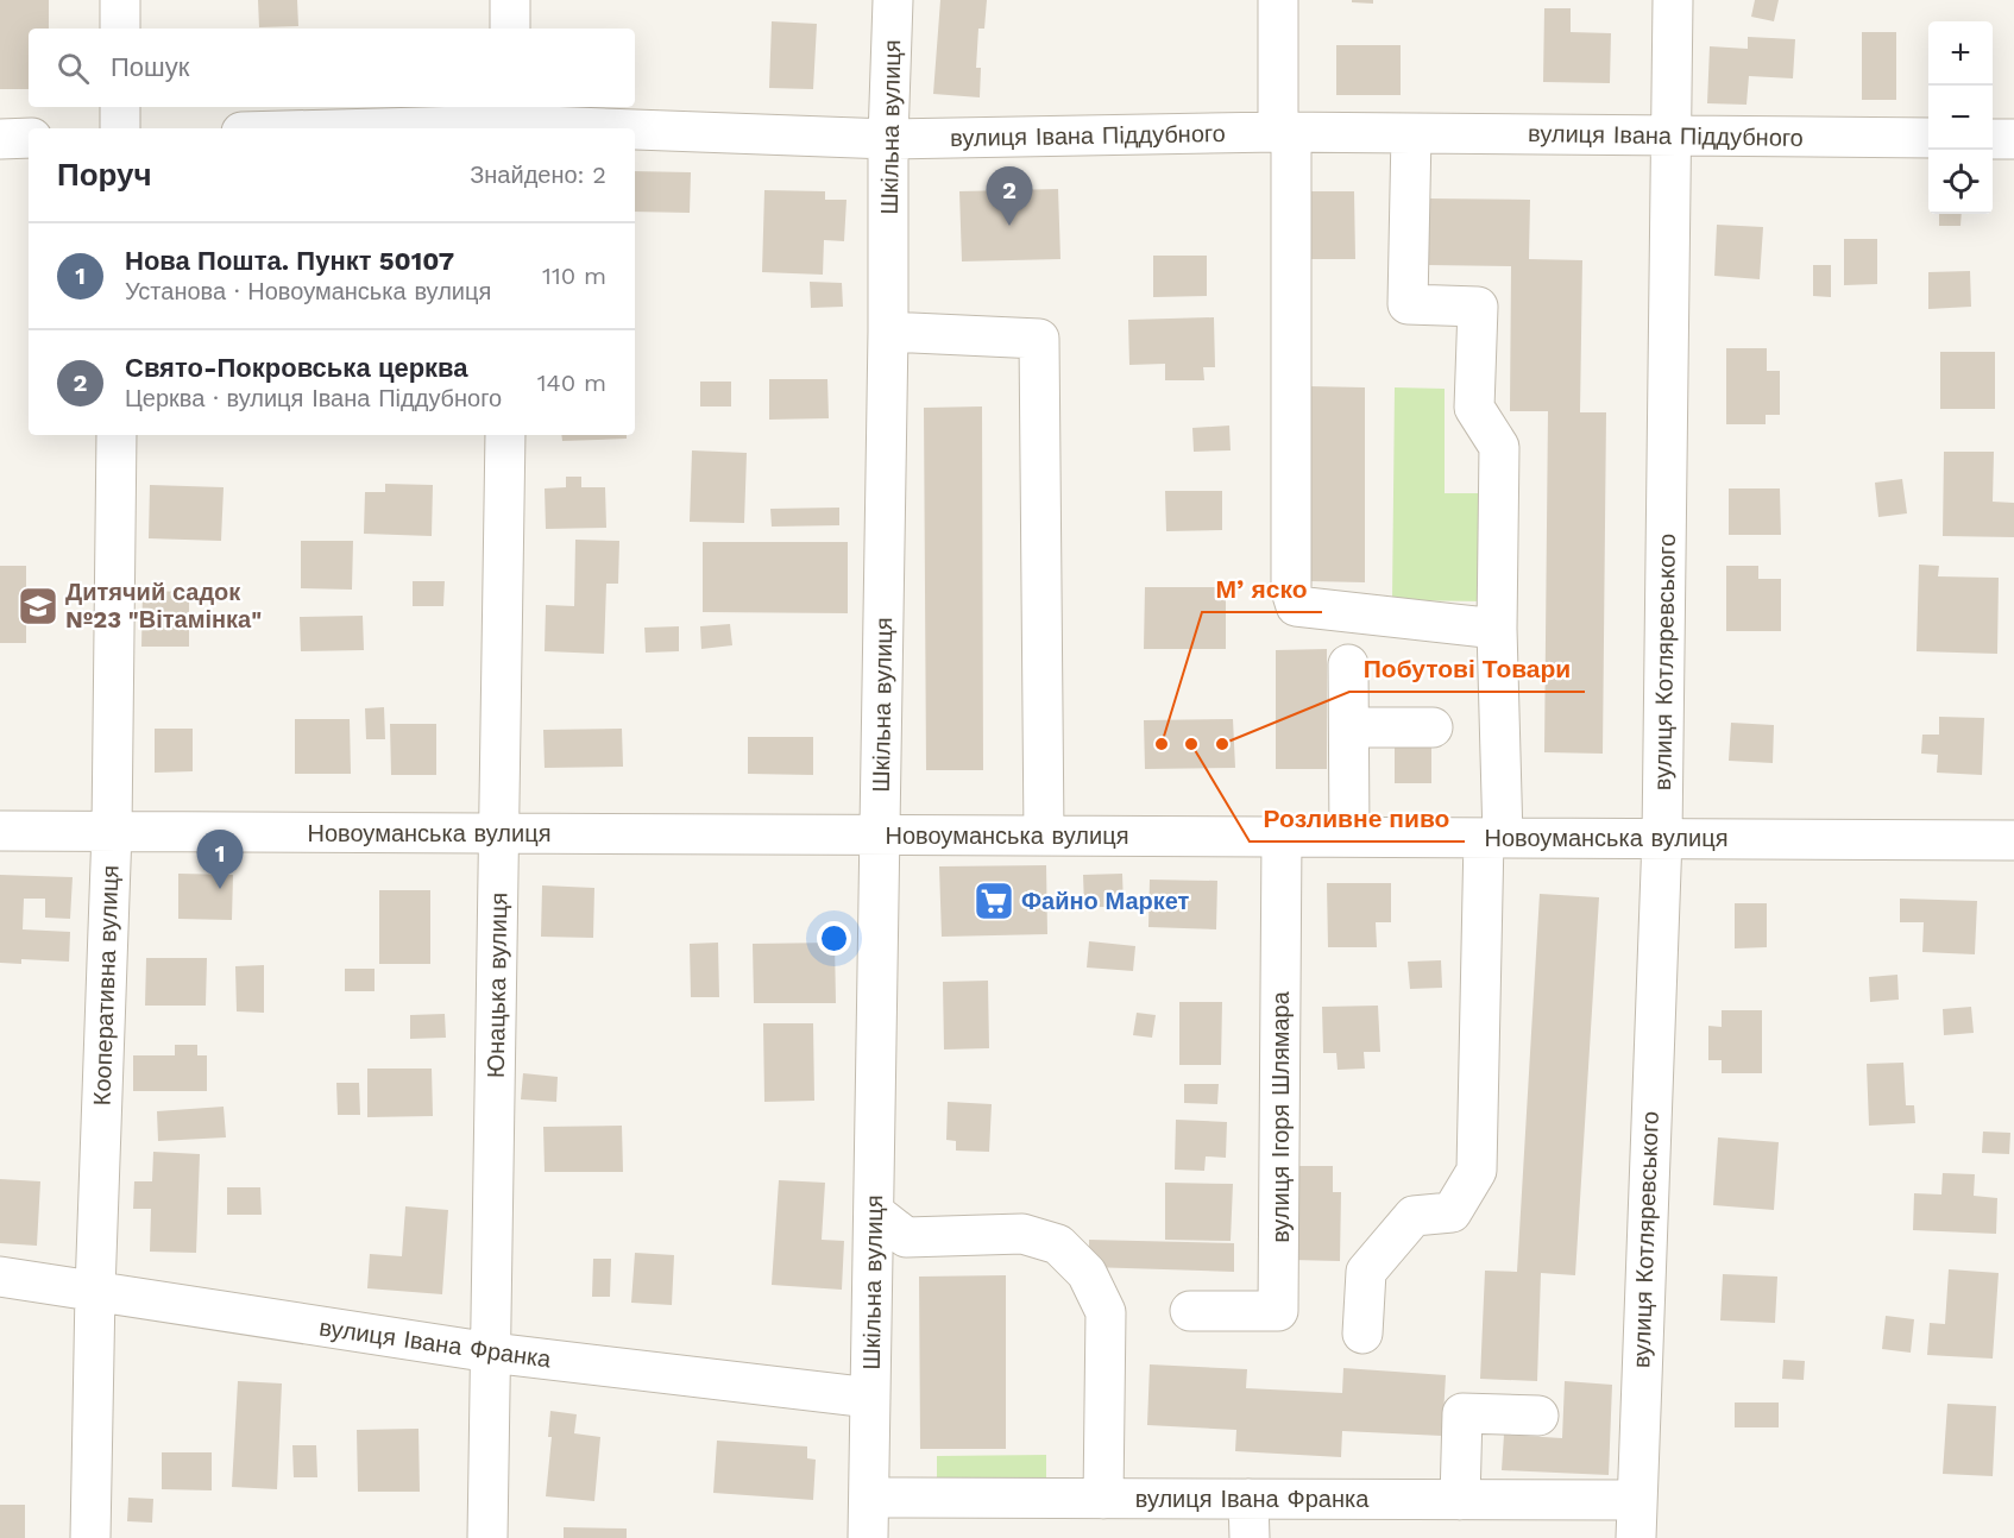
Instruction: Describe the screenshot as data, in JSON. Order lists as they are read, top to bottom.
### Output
{
  "streets": {
    "street": [
      "Шкільна вулиця",
      "вулиця Івана Піддубного",
      "вулиця Котляревського",
      "Новоуманська вулиця",
      "Кооперативна вулиця",
      "Юнацька вулиця",
      "вулиця Ігоря Шлямара",
      "вулиця Івана Франка"
    ]
  },
  "crossings": [
    ["Шкільна вулиця", "вулиця Івана Піддубного"],
    ["Шкільна вулиця", "Новоуманська вулиця"],
    ["Шкільна вулиця", "вулиця Івана Франка"],
    ["вулиця Івана Піддубного", "вулиця Котляревського"],
    ["вулиця Котляревського", "Новоуманська вулиця"],
    ["вулиця Котляревського", "вулиця Івана Франка"],
    ["Новоуманська вулиця", "Кооперативна вулиця"],
    ["Новоуманська вулиця", "Юнацька вулиця"],
    ["Новоуманська вулиця", "вулиця Ігоря Шлямара"],
    ["Кооперативна вулиця", "вулиця Івана Франка"],
    ["Юнацька вулиця", "вулиця Івана Франка"]
  ],
  "places": {
    "school or university": ["Дитячий садок №23 \"Вітамінка\""],
    "other": ["Мʼяско", "Розливне пиво", "Побутові Товари"],
    "supermarket": ["Файно Маркет"]
  },
  "page": {
    "map_buttons": ["+", "−"],
    "search": "Пошук",
    "heading": ["Поруч", "Знайдено: 2"],
    "pins": ["2", "1"],
    "list": [
      {
        "mark": "1",
        "name": "Нова Пошта. Пункт 50107",
        "note": "Установа · Новоуманська вулиця",
        "value": "110 m"
      },
      {
        "mark": "2",
        "name": "Свято-Покровська церква",
        "note": "Церква · вулиця Івана Піддубного",
        "value": "140 m"
      }
    ]
  }
}
